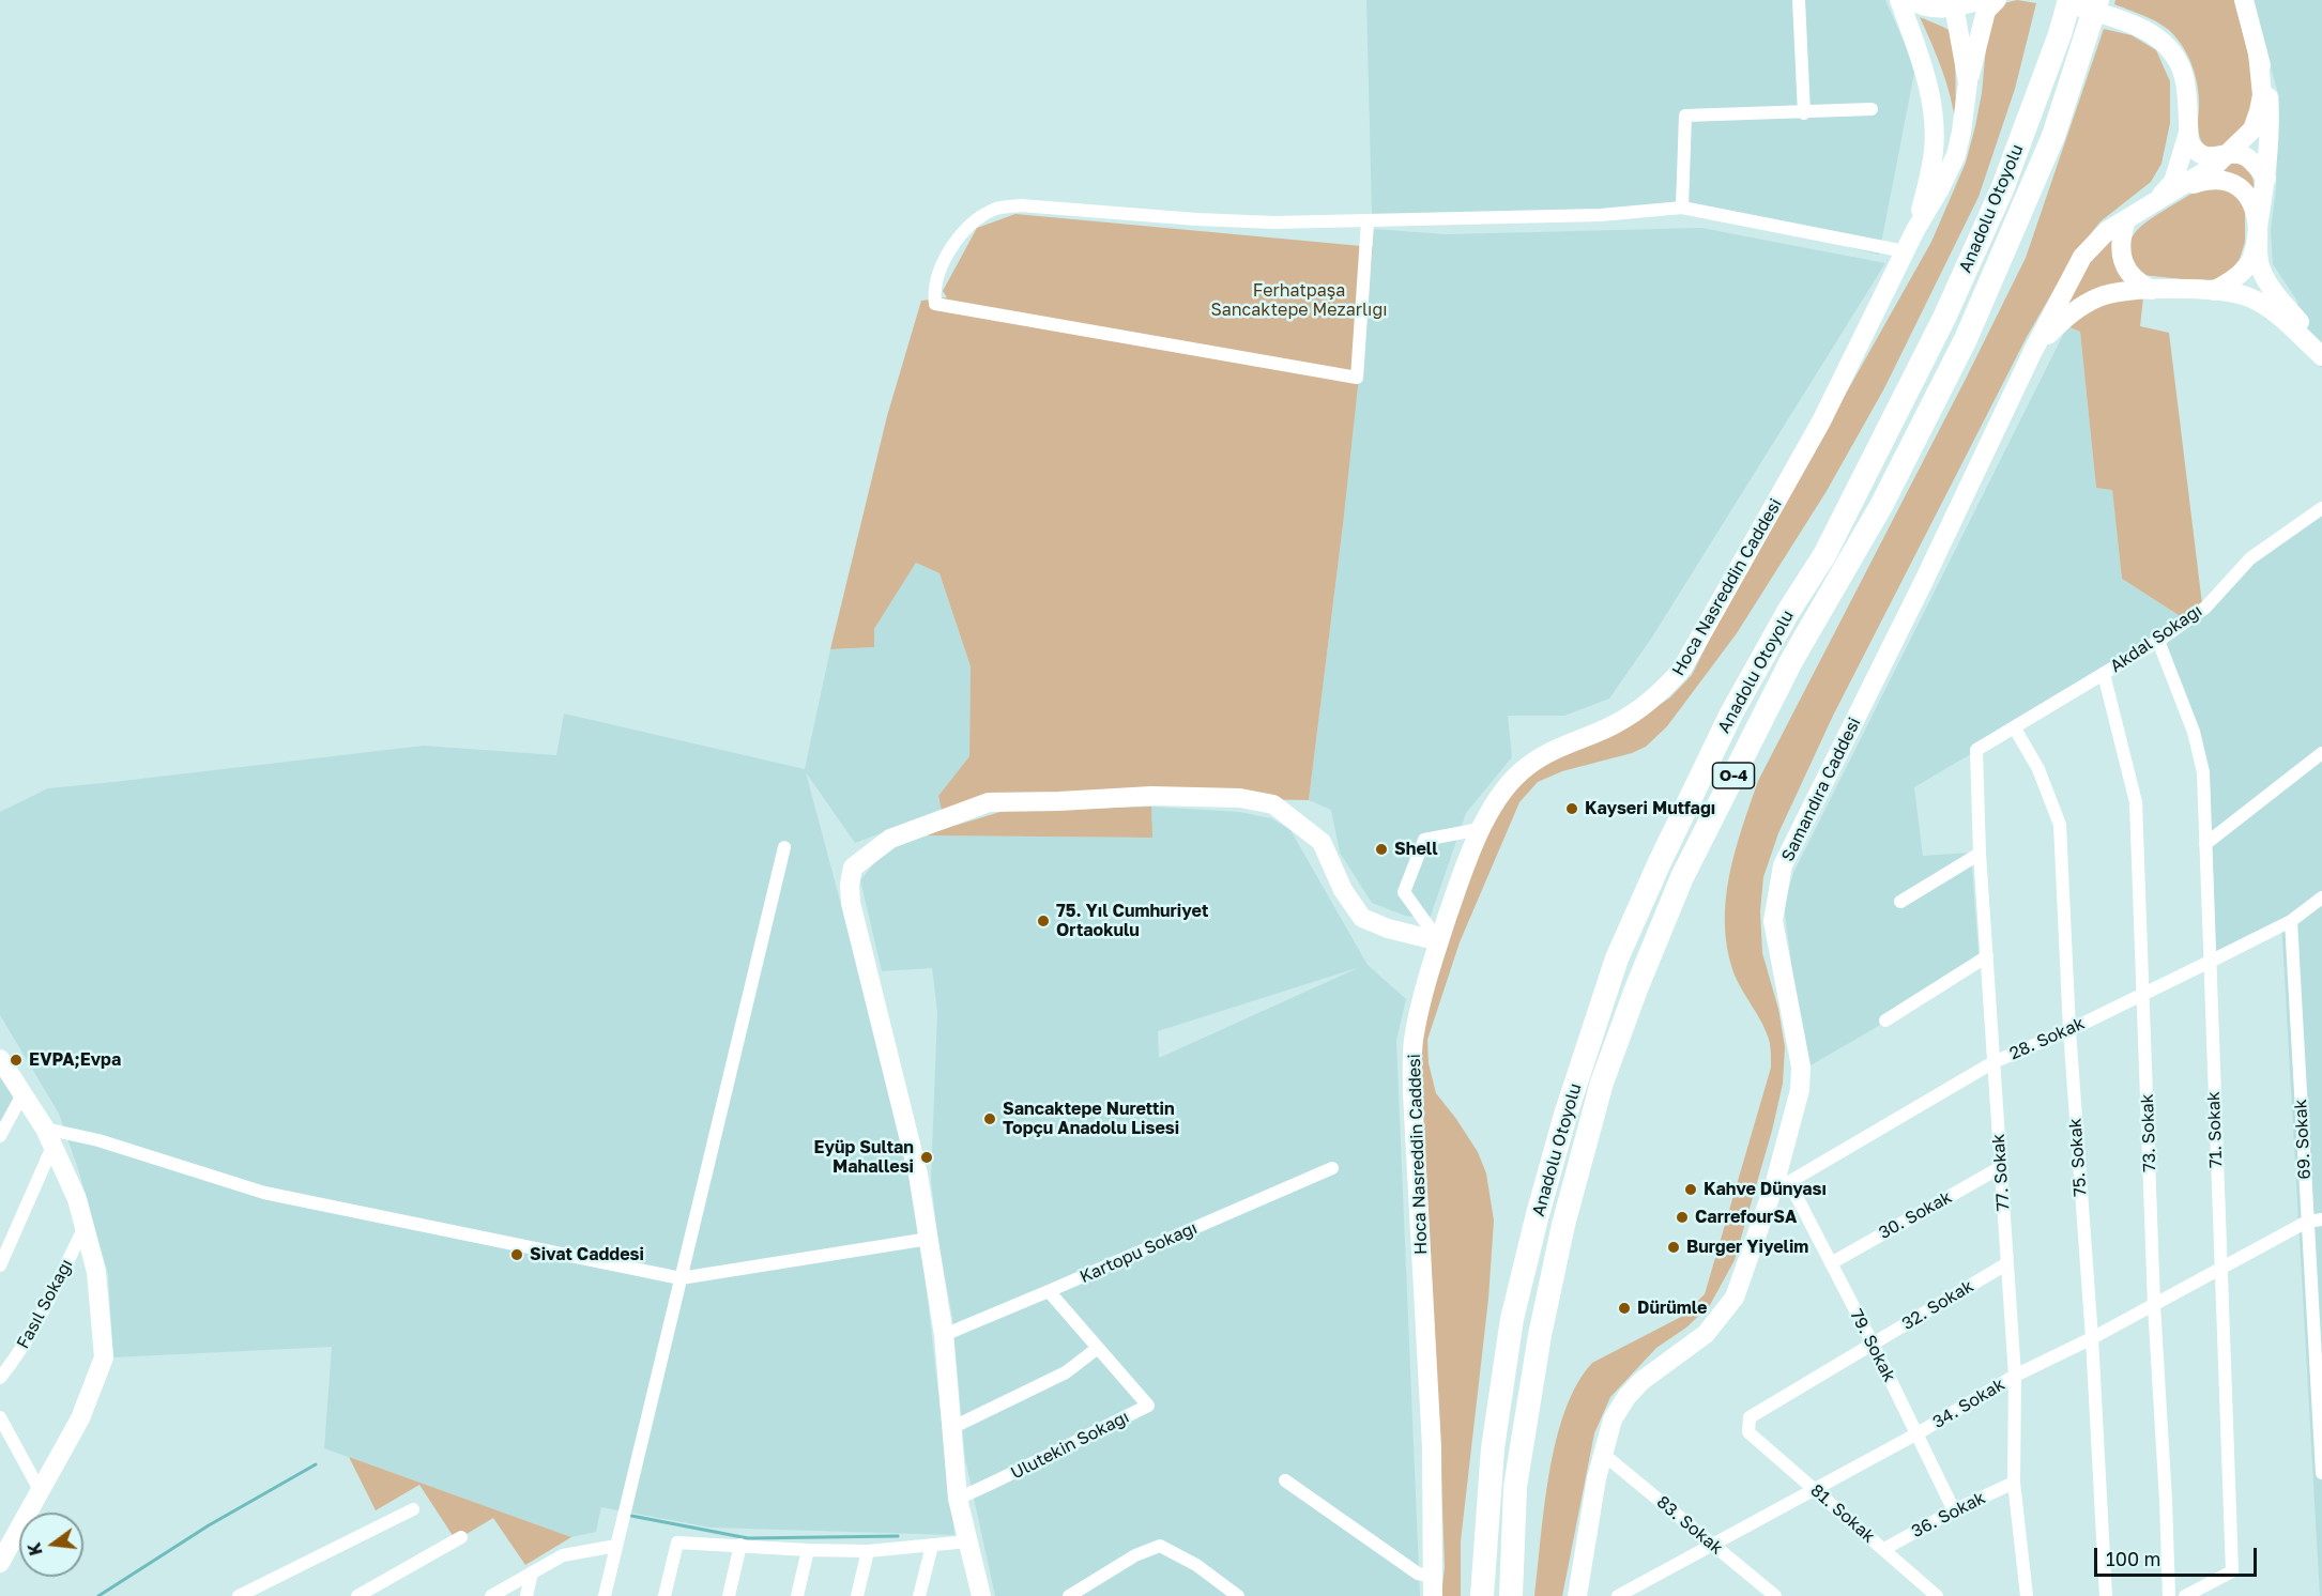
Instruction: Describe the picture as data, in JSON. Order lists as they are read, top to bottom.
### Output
{
  "streets": {
    "highway": ["Anadolu Otoyolu", "O-4"],
    "main road": ["Hoca Nasreddin Caddesi", "Samandıra Caddesi"],
    "street": [
      "Akdal Sokağı",
      "28. Sokak",
      "71. Sokak",
      "73. Sokak",
      "69. Sokak",
      "75. Sokak",
      "77. Sokak",
      "30. Sokak",
      "Kartopu Sokağı",
      "Fasıl Sokağı",
      "32. Sokak",
      "79. Sokak",
      "34. Sokak",
      "Ulutekin Sokağı",
      "81. Sokak",
      "36. Sokak",
      "83. Sokak"
    ]
  },
  "crossings": [
    ["Akdal Sokağı", "71. Sokak"],
    ["Akdal Sokağı", "73. Sokak"],
    ["Akdal Sokağı", "75. Sokak"],
    ["Akdal Sokağı", "77. Sokak"],
    ["Samandıra Caddesi", "28. Sokak"],
    ["Samandıra Caddesi", "79. Sokak"],
    ["Samandıra Caddesi", "83. Sokak"],
    ["28. Sokak", "71. Sokak"],
    ["28. Sokak", "73. Sokak"],
    ["28. Sokak", "69. Sokak"],
    ["28. Sokak", "75. Sokak"],
    ["28. Sokak", "77. Sokak"],
    ["28. Sokak", "79. Sokak"],
    ["71. Sokak", "34. Sokak"],
    ["73. Sokak", "34. Sokak"],
    ["69. Sokak", "34. Sokak"],
    ["75. Sokak", "34. Sokak"],
    ["77. Sokak", "30. Sokak"],
    ["77. Sokak", "32. Sokak"],
    ["77. Sokak", "34. Sokak"],
    ["77. Sokak", "36. Sokak"],
    ["30. Sokak", "79. Sokak"],
    ["Kartopu Sokağı", "Ulutekin Sokağı"],
    ["32. Sokak", "79. Sokak"],
    ["32. Sokak", "81. Sokak"],
    ["79. Sokak", "34. Sokak"],
    ["79. Sokak", "36. Sokak"],
    ["34. Sokak", "81. Sokak"],
    ["34. Sokak", "83. Sokak"],
    ["81. Sokak", "36. Sokak"]
  ],
  "parks": ["Ferhatpaşa Sancaktepe Mezarlığı"],
  "places": [
    "Kayseri Mutfağı",
    "Shell",
    "75. Yıl Cumhuriyet Ortaokulu",
    "EVPA;Evpa",
    "Sancaktepe Nurettin Topçu Anadolu Lisesi",
    "Eyüp Sultan Mahallesi",
    "Kahve Dünyası",
    "CarrefourSA",
    "Burger Yiyelim",
    "Sivat Caddesi",
    "Dürümle"
  ],
  "scale_bar": "100 m",
  "north": "left"
}
